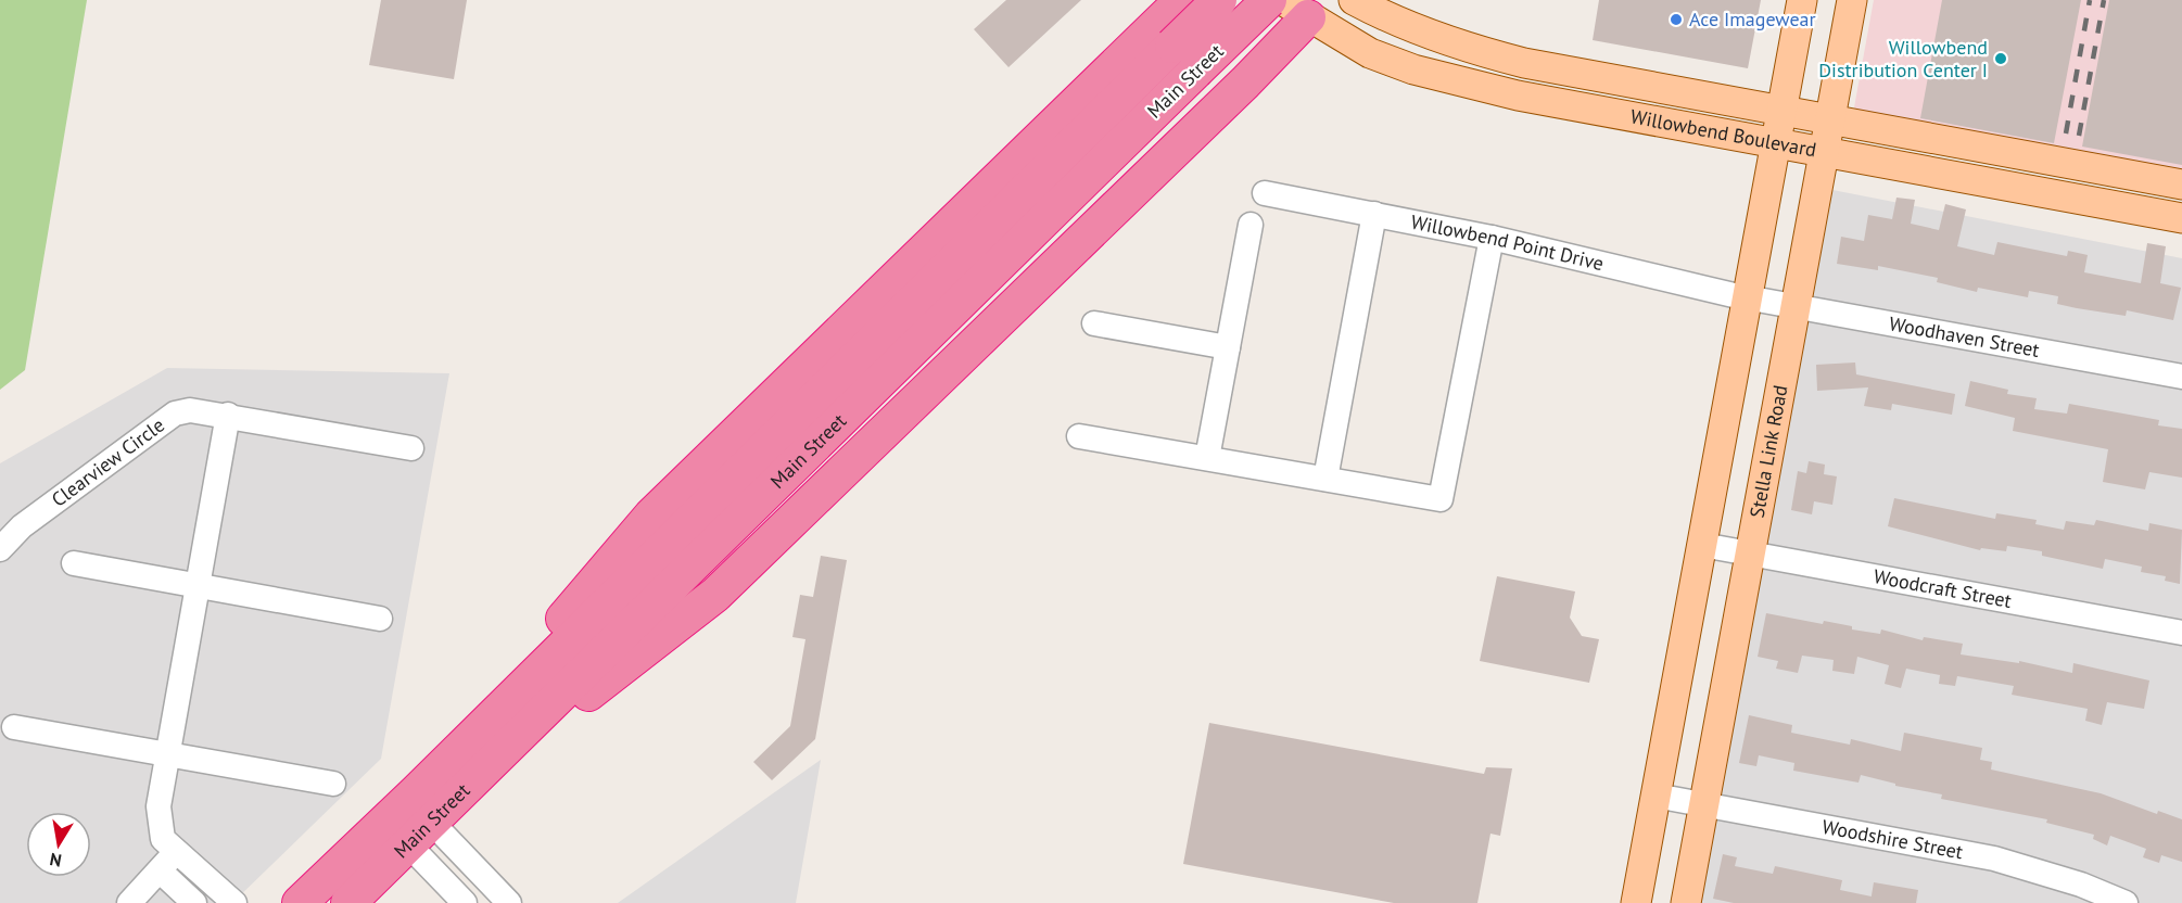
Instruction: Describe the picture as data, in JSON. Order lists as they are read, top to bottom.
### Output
{
  "streets": {
    "highway": ["Main Street"],
    "main road": ["Willowbend Boulevard", "Stella Link Road"],
    "street": [
      "Willowbend Point Drive",
      "Woodhaven Street",
      "Clearview Circle",
      "Woodcraft Street",
      "Woodshire Street"
    ]
  },
  "crossings": [
    ["Willowbend Boulevard", "Stella Link Road"],
    ["Willowbend Point Drive", "Woodhaven Street"],
    ["Woodhaven Street", "Stella Link Road"],
    ["Stella Link Road", "Woodcraft Street"],
    ["Stella Link Road", "Woodshire Street"]
  ],
  "places": ["Ace Imagewear", "Willowbend Distribution Center I"],
  "north": "bottom"
}
